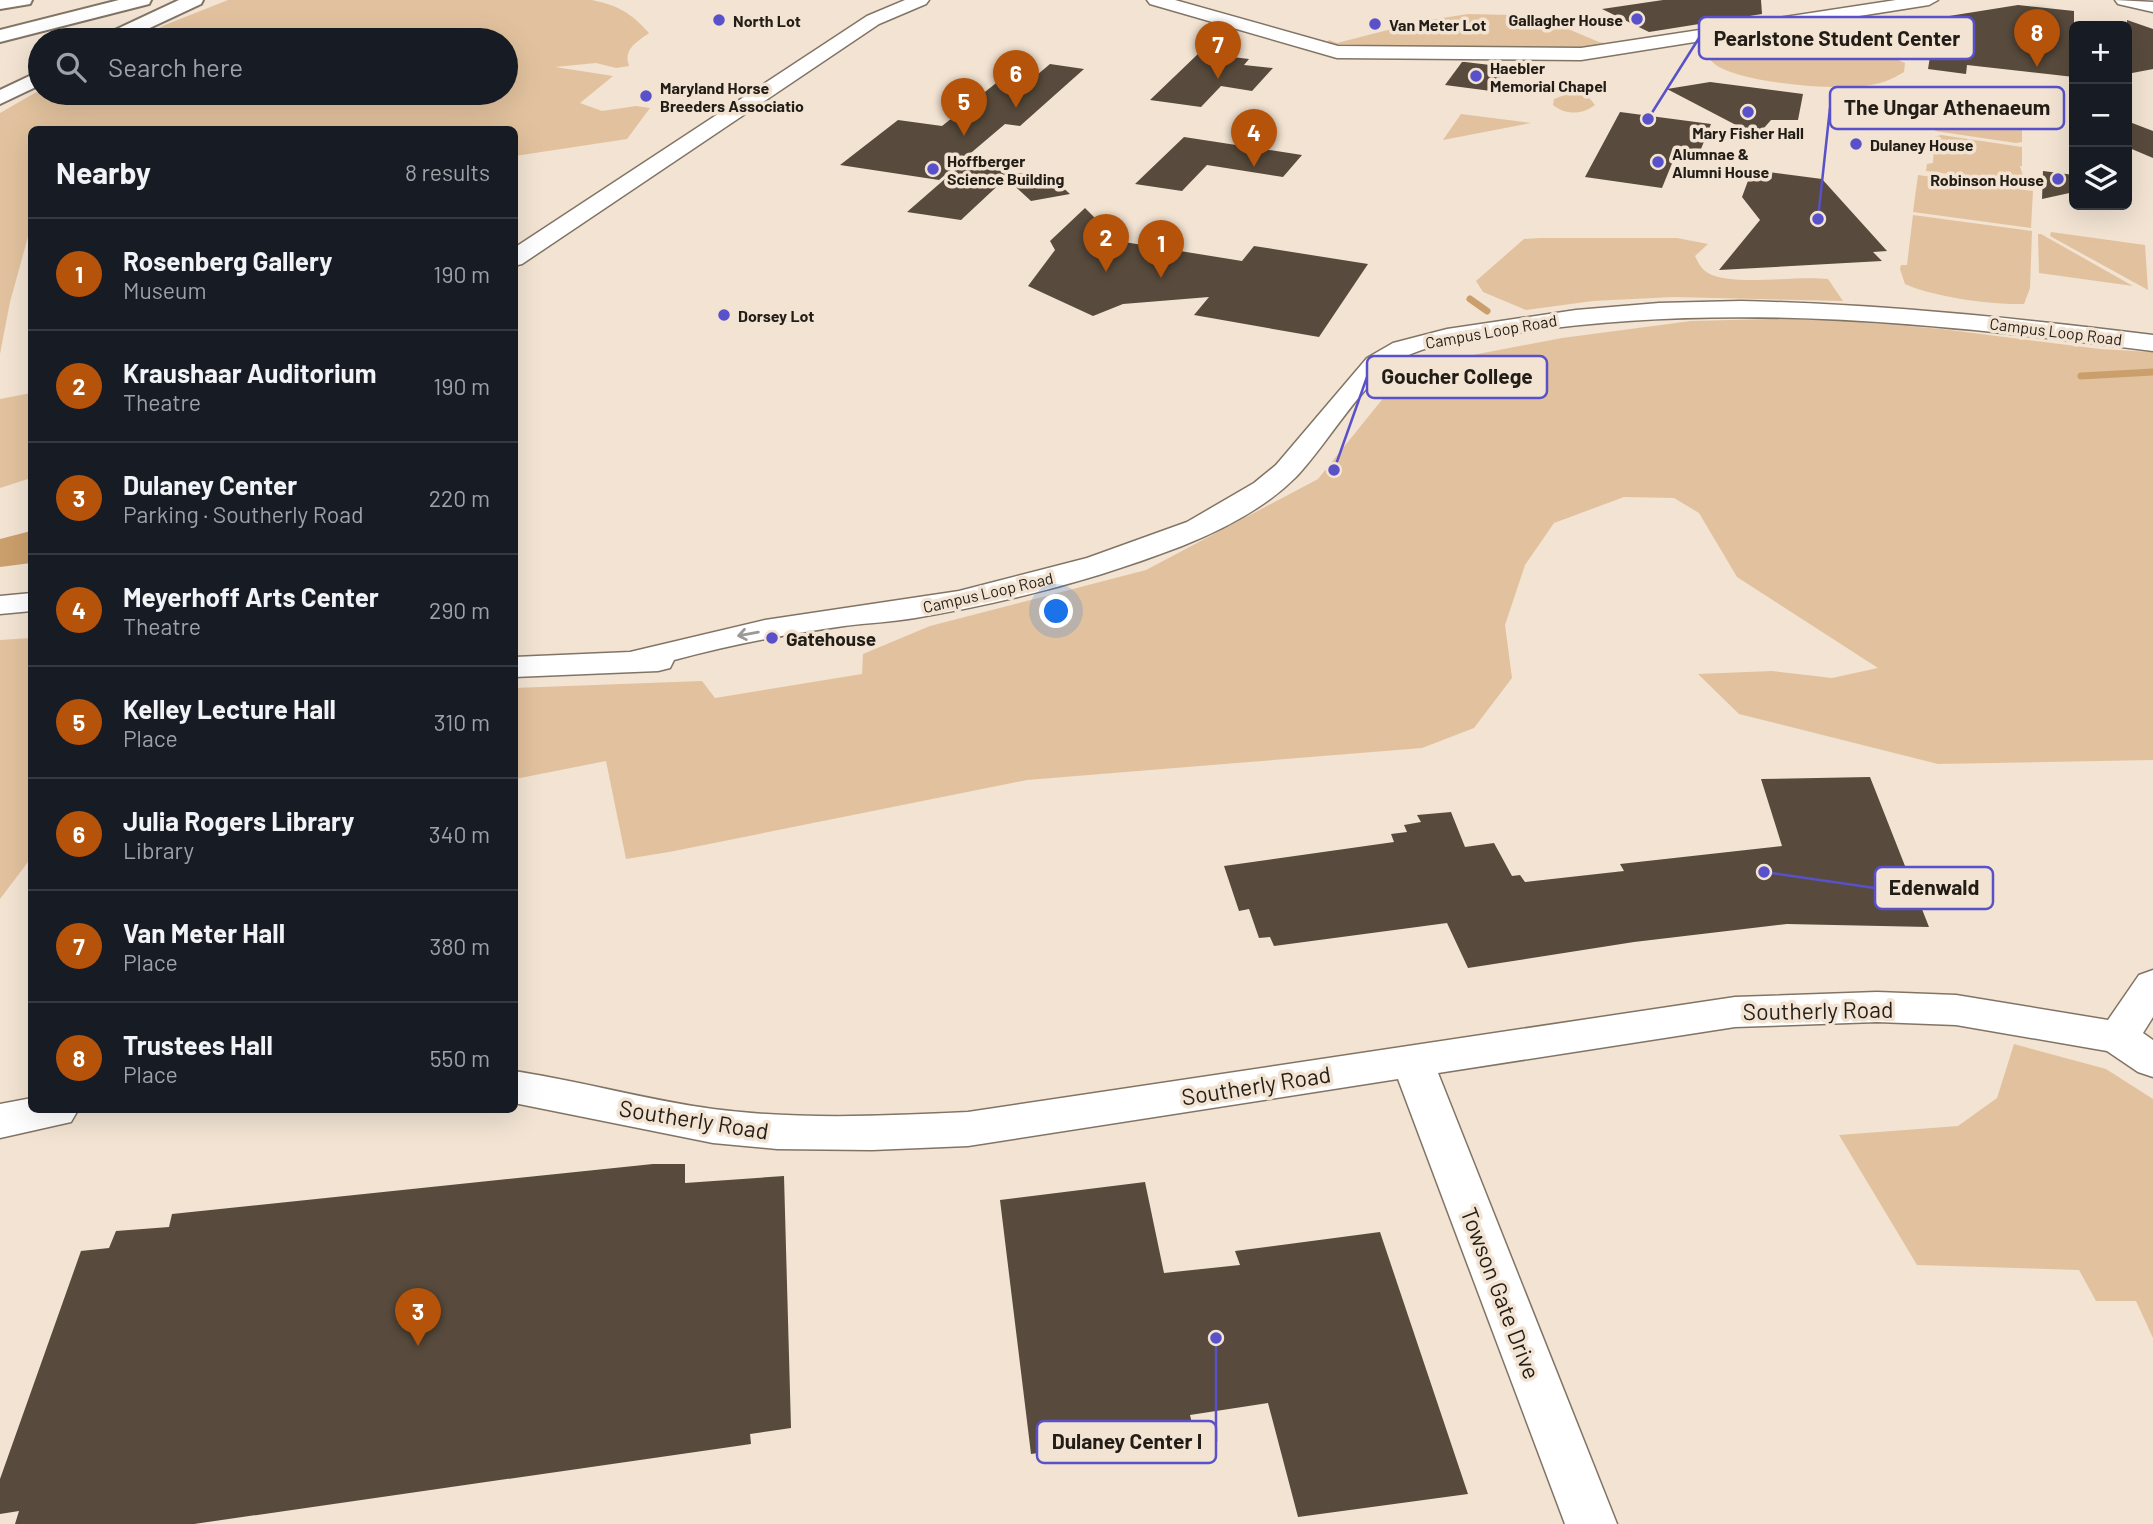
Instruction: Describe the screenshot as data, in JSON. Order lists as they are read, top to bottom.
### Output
{
  "streets": {
    "street": ["Campus Loop Road", "Southerly Road", "Towson Gate Drive"]
  },
  "crossings": [
    ["Southerly Road", "Towson Gate Drive"]
  ],
  "places": [
    "Gallagher House",
    "North Lot",
    "Van Meter Lot",
    "Haebler Memorial Chapel",
    "Maryland Horse Breeders Associatio",
    "Mary Fisher Hall",
    "Pearlstone Student Center",
    "Dulaney House",
    "Alumnae & Alumni House",
    "Hoffberger Science Building",
    "Robinson House",
    "The Ungar Athenaeum",
    "Dorsey Lot",
    "Goucher College",
    "Gatehouse",
    "Edenwald",
    "Dulaney Center I"
  ],
  "page": {
    "pins": [
      "8",
      "7",
      "6",
      "5",
      "4",
      "2",
      "1",
      "3"
    ],
    "map_buttons": ["+", "−"],
    "search": "Search here",
    "heading": ["Nearby", "8 results"],
    "list": [
      {
        "mark": "1",
        "name": "Rosenberg Gallery",
        "note": "Museum",
        "value": "190 m"
      },
      {
        "mark": "2",
        "name": "Kraushaar Auditorium",
        "note": "Theatre",
        "value": "190 m"
      },
      {
        "mark": "3",
        "name": "Dulaney Center",
        "note": "Parking · Southerly Road",
        "value": "220 m"
      },
      {
        "mark": "4",
        "name": "Meyerhoff Arts Center",
        "note": "Theatre",
        "value": "290 m"
      },
      {
        "mark": "5",
        "name": "Kelley Lecture Hall",
        "note": "Place",
        "value": "310 m"
      },
      {
        "mark": "6",
        "name": "Julia Rogers Library",
        "note": "Library",
        "value": "340 m"
      },
      {
        "mark": "7",
        "name": "Van Meter Hall",
        "note": "Place",
        "value": "380 m"
      },
      {
        "mark": "8",
        "name": "Trustees Hall",
        "note": "Place",
        "value": "550 m"
      }
    ]
  }
}
